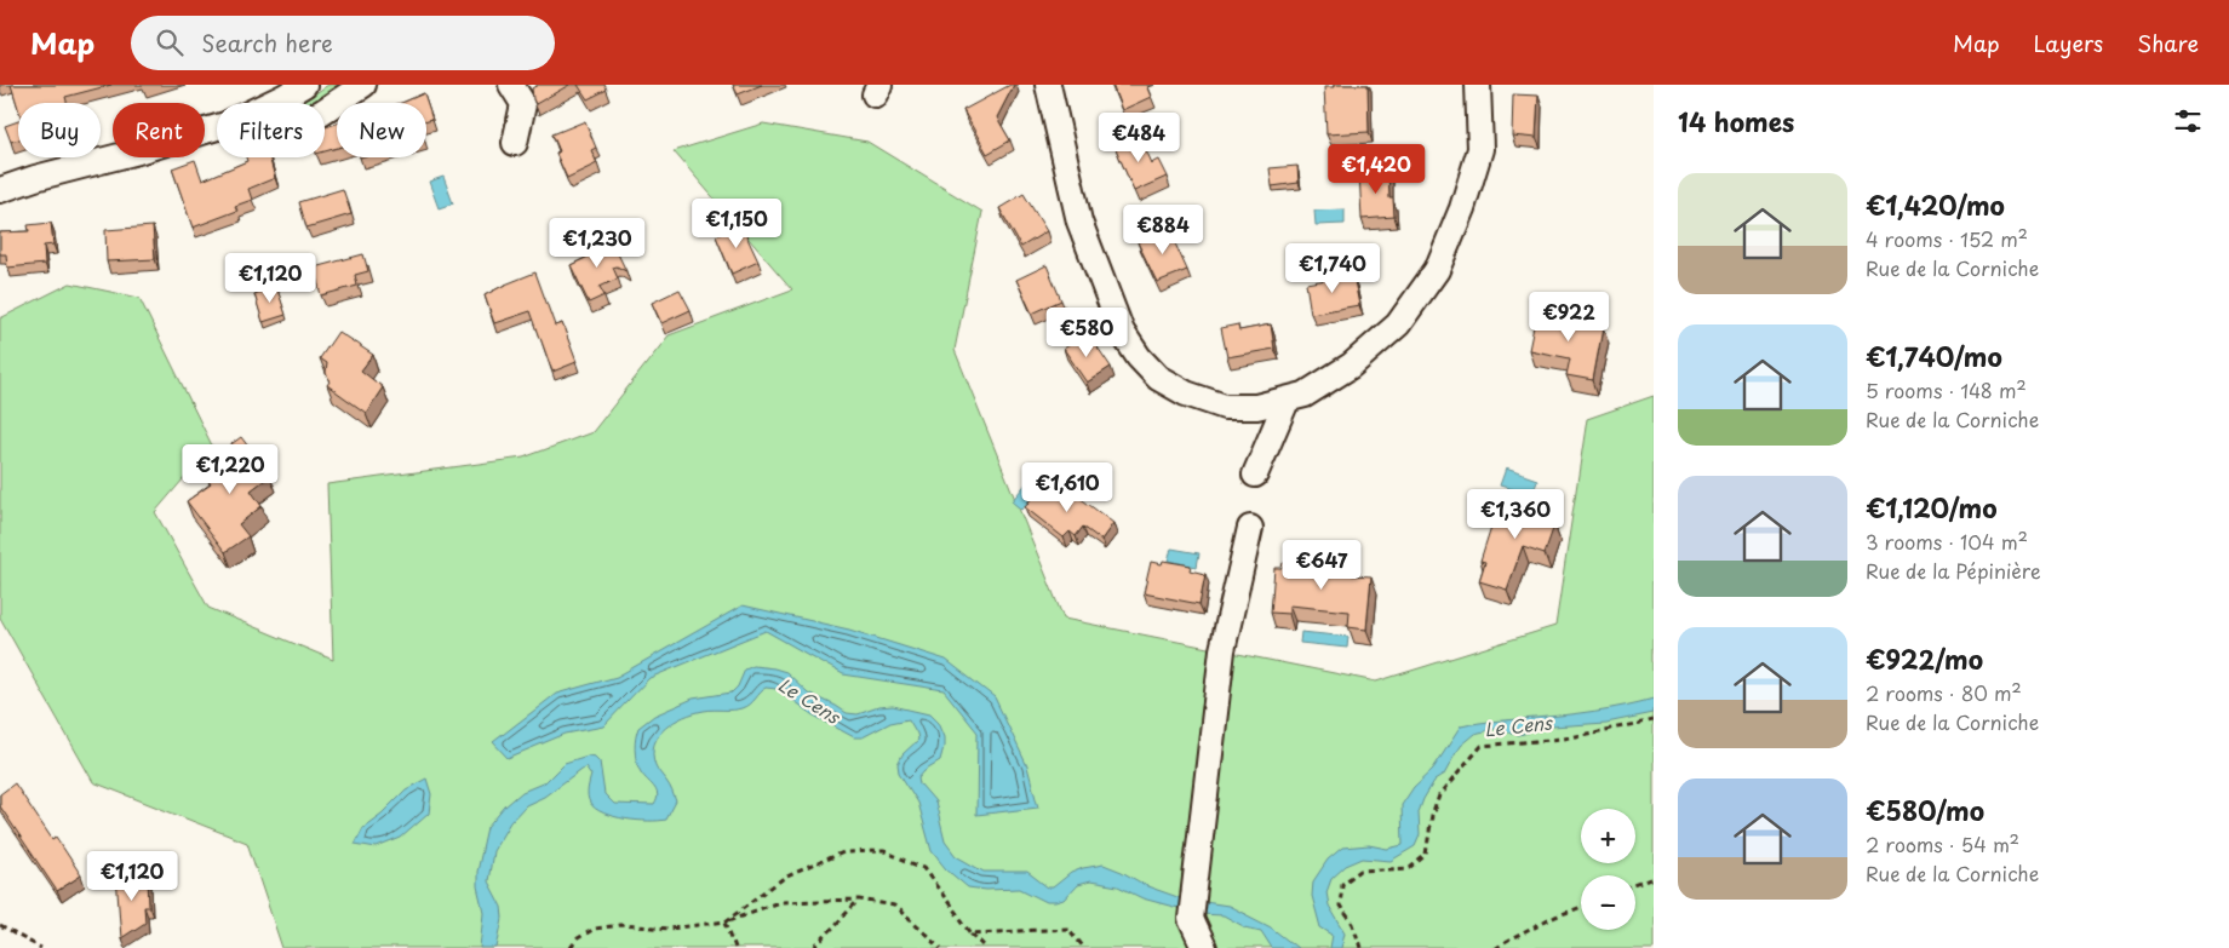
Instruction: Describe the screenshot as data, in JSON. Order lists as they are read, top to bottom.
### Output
{
  "water": ["Le Cens"],
  "page": {
    "header": "Map",
    "search": "Search here",
    "nav": ["Map", "Layers", "Share"],
    "heading": "14 homes",
    "chip": [
      "Buy",
      "Rent",
      "Filters",
      "New"
    ],
    "price": [
      "€484",
      "€1,420",
      "€1,150",
      "€884",
      "€1,230",
      "€1,740",
      "€1,120",
      "€922",
      "€580",
      "€1,220",
      "€1,610",
      "€1,360",
      "€647",
      "€1,120"
    ],
    "list": [
      {
        "name": "€1,420/mo",
        "note": "4 rooms · 152 m² · Rue de la Corniche"
      },
      {
        "name": "€1,740/mo",
        "note": "5 rooms · 148 m² · Rue de la Corniche"
      },
      {
        "name": "€1,120/mo",
        "note": "3 rooms · 104 m² · Rue de la Pépinière"
      },
      {
        "name": "€922/mo",
        "note": "2 rooms · 80 m² · Rue de la Corniche"
      },
      {
        "name": "€580/mo",
        "note": "2 rooms · 54 m² · Rue de la Corniche"
      }
    ],
    "map_buttons": ["+", "−"]
  }
}
